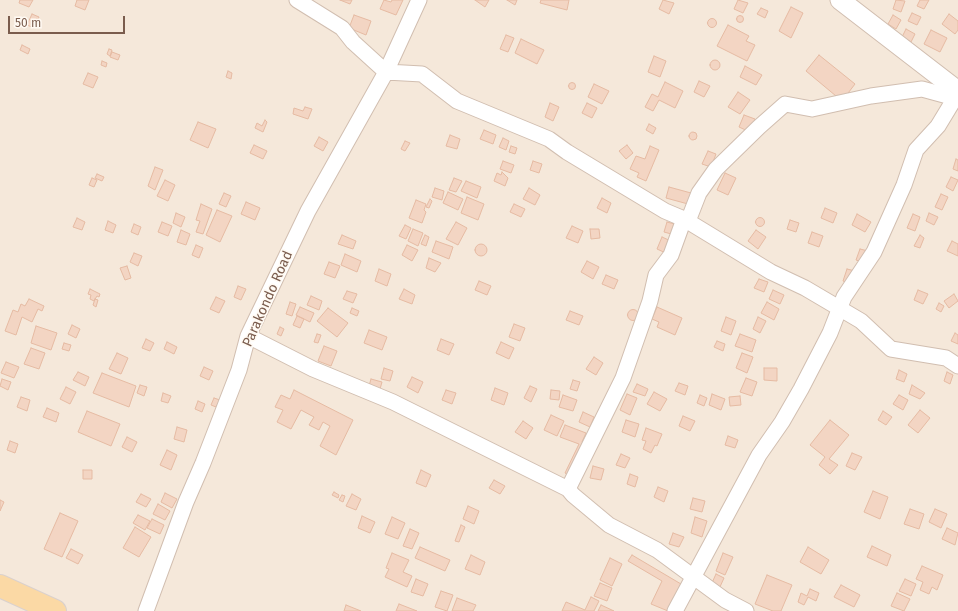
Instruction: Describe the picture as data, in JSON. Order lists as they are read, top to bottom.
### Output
{
  "streets": {
    "street": ["Parakondo Road"]
  },
  "scale_bar": "50 m"
}
